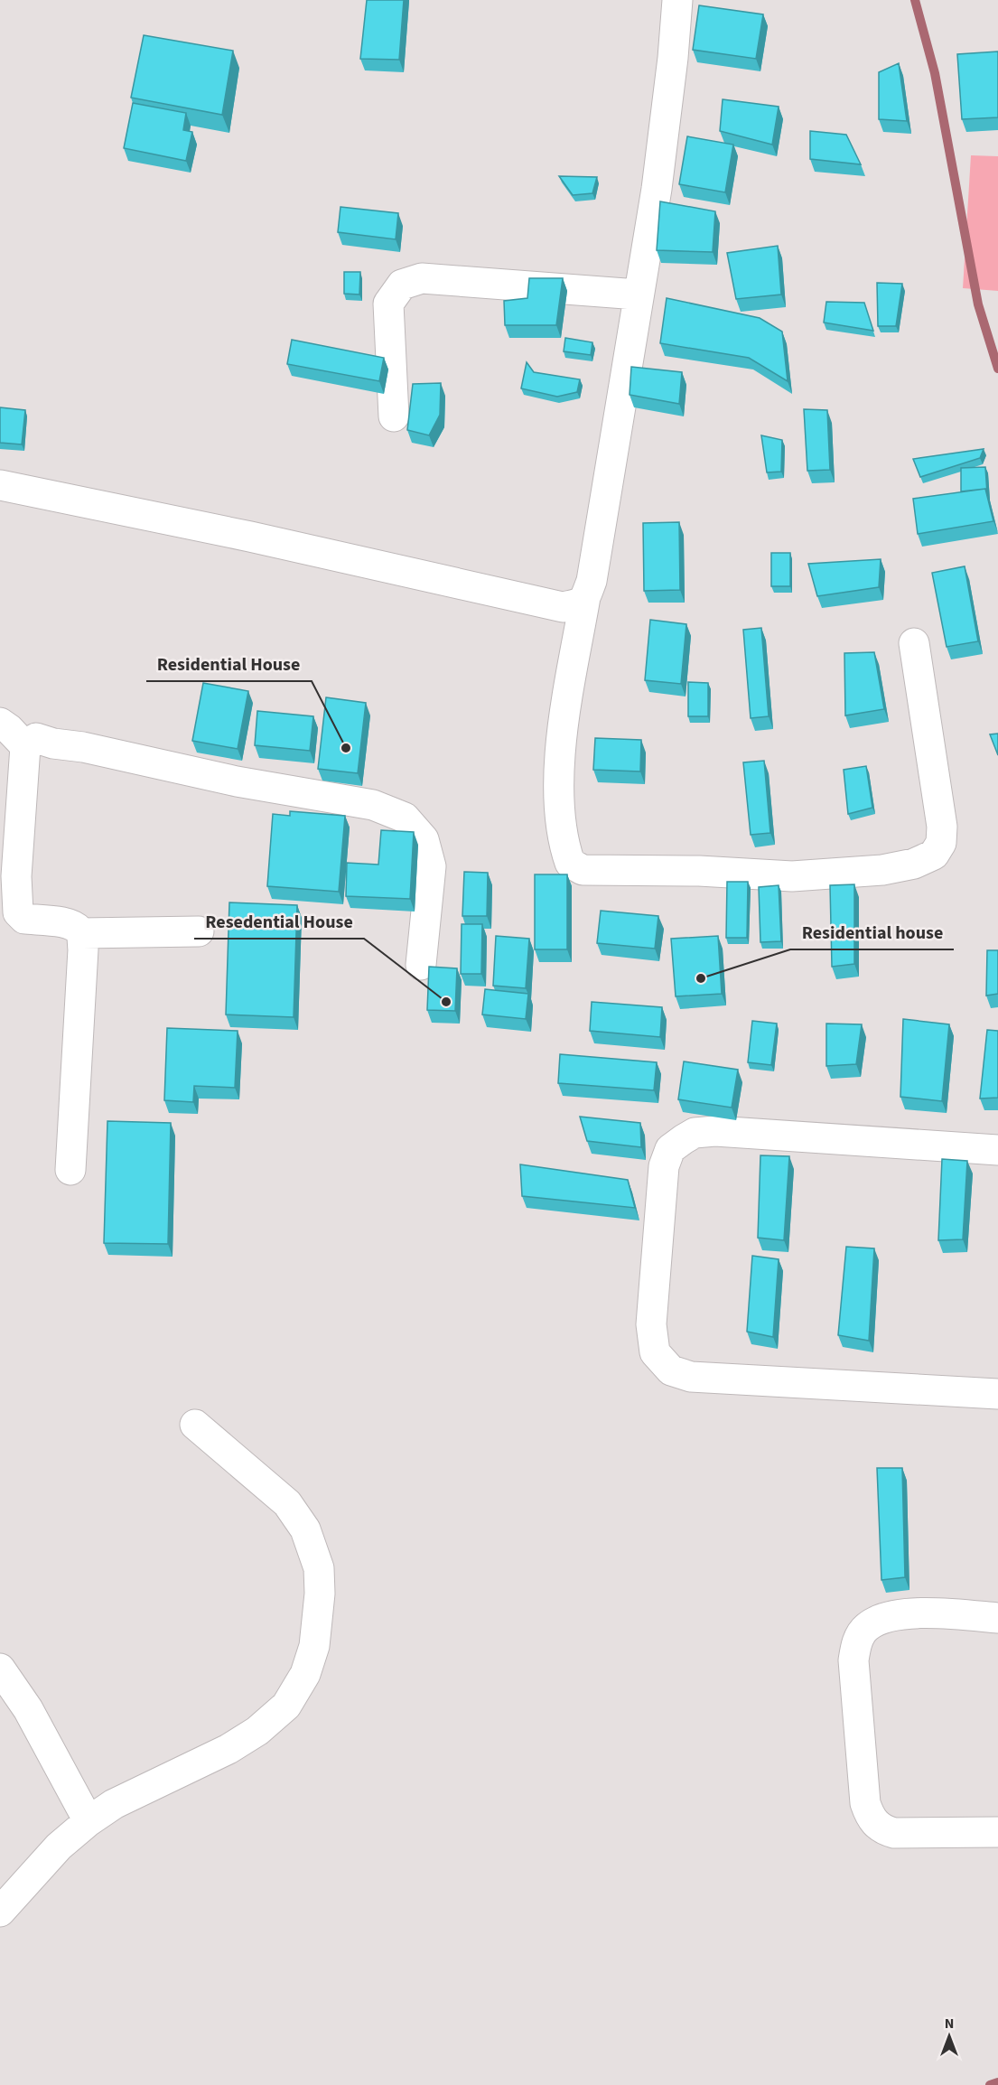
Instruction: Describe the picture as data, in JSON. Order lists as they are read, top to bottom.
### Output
{
  "places": ["Residential House", "Residential house", "Resedential House"],
  "north": "top"
}
